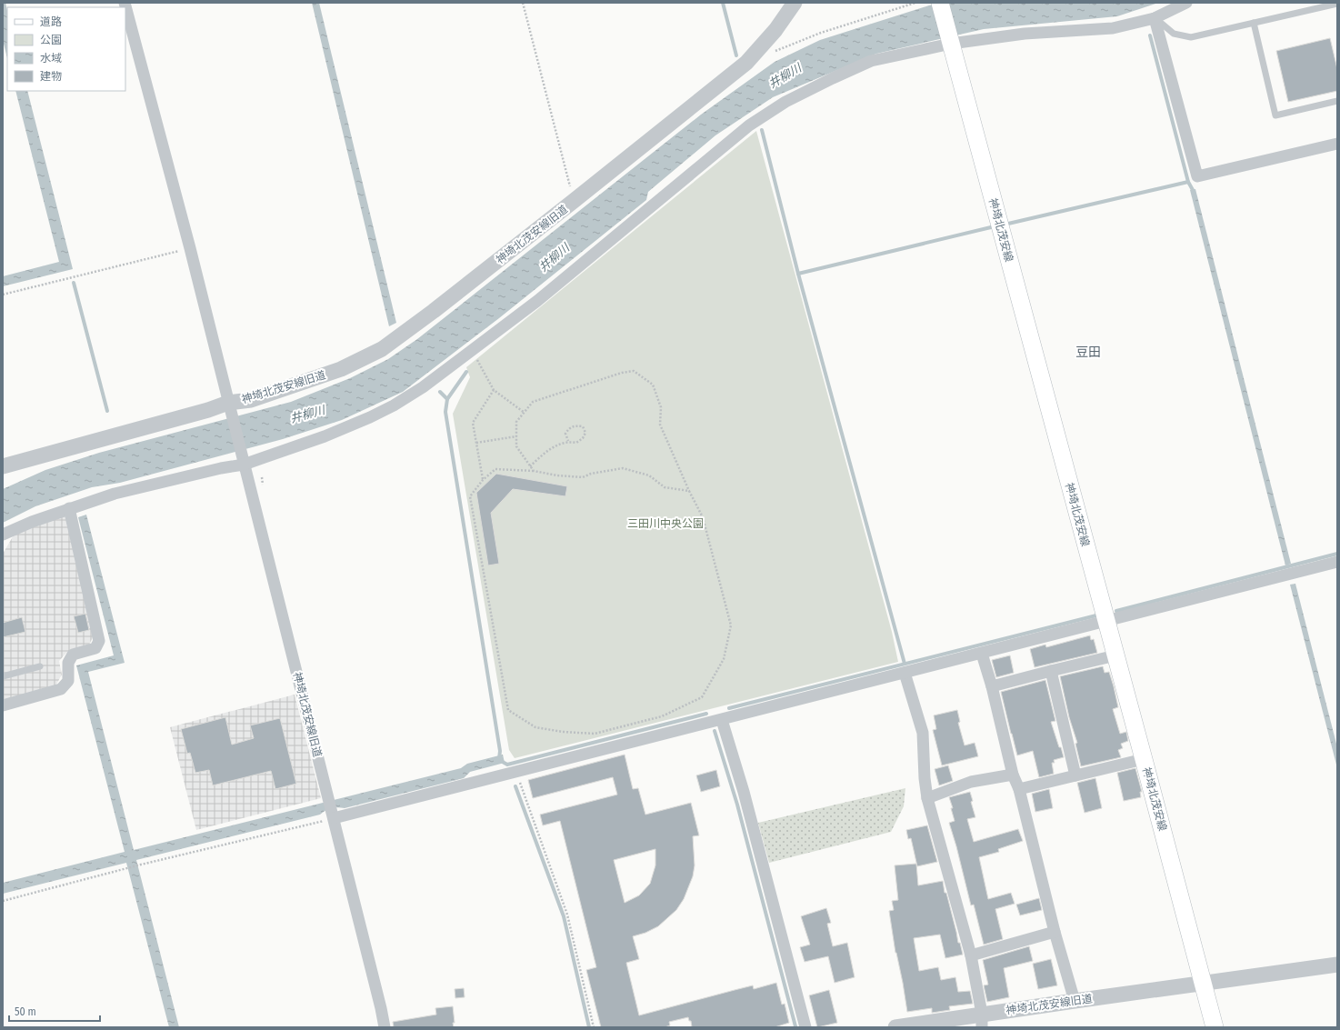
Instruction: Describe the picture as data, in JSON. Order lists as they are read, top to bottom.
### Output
{
  "streets": {
    "main road": ["神埼北茂安線"],
    "street": ["神埼北茂安線旧道"]
  },
  "crossings": [
    ["神埼北茂安線", "神埼北茂安線旧道"]
  ],
  "districts": ["豆田"],
  "water": ["井柳川"],
  "parks": ["三田川中央公園"],
  "legend": [
    "道路",
    "公園",
    "水域",
    "建物"
  ],
  "scale_bar": "50 m"
}
